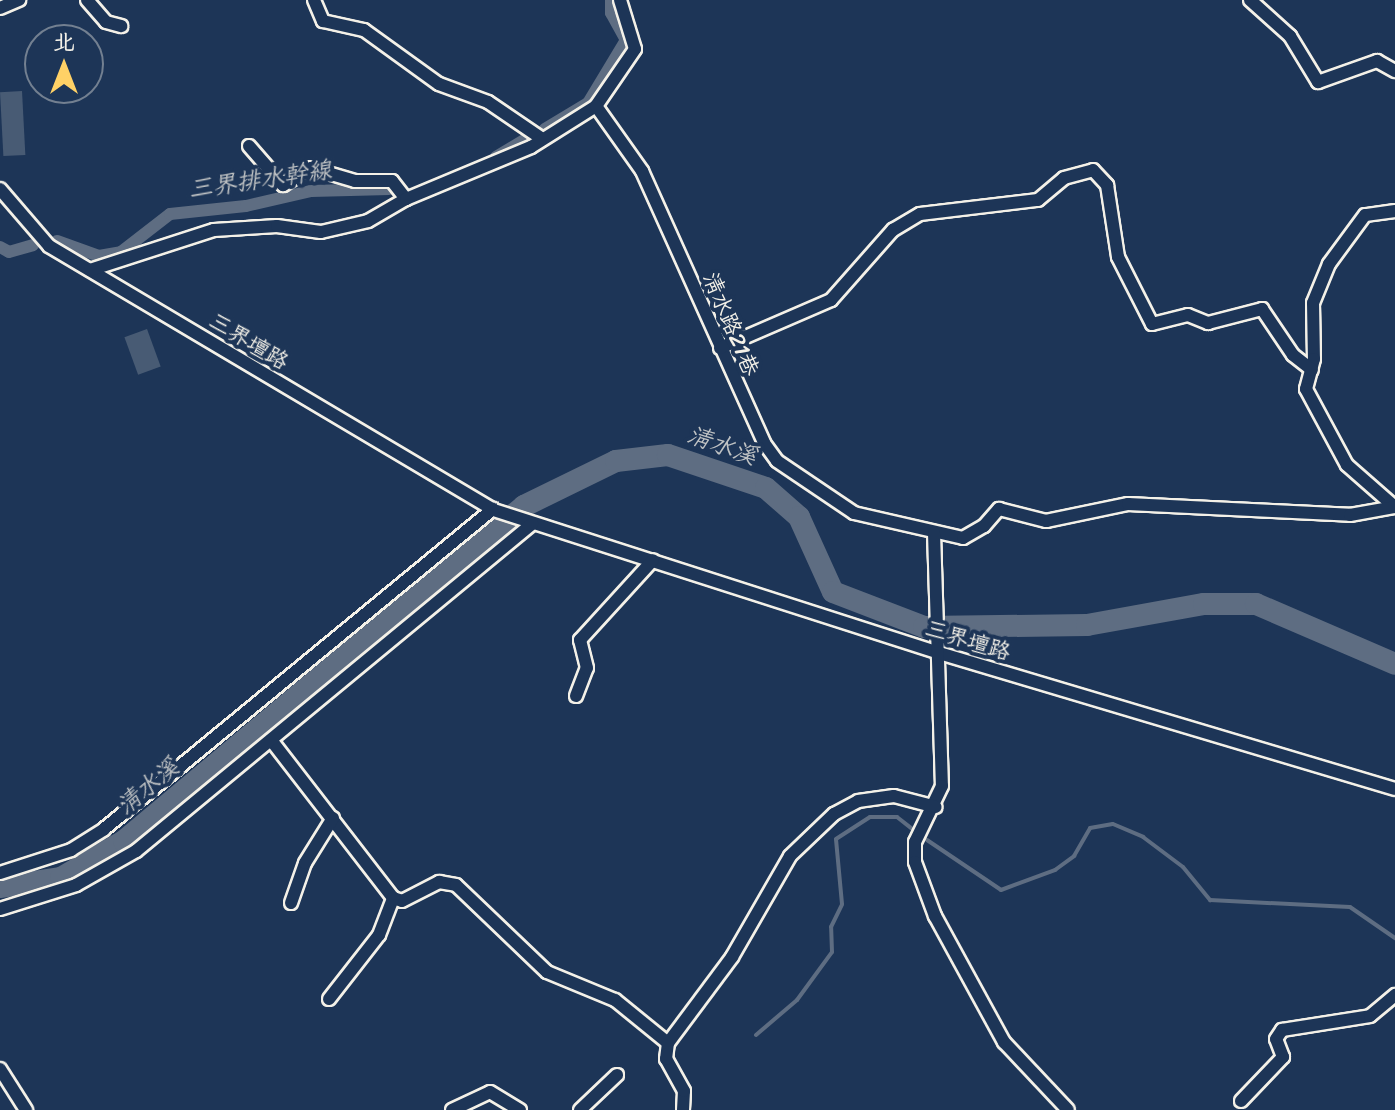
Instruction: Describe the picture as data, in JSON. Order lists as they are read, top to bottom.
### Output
{
  "streets": {
    "street": ["清水路21巷", "三界壇路"]
  },
  "water": ["三界排水幹線", "清水溪"],
  "north": "top"
}
